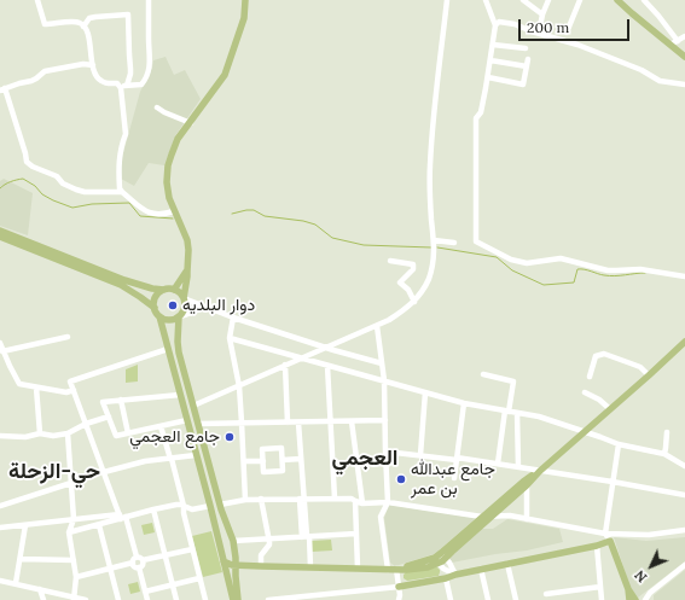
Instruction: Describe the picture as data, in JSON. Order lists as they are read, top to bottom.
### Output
{
  "districts": ["العجمي", "حي-الزحلة"],
  "places": ["دوار البلديه", "جامع العجمي", "جامع عبدالله بن عمر"],
  "scale_bar": "200 m",
  "north": "bottom left"
}
